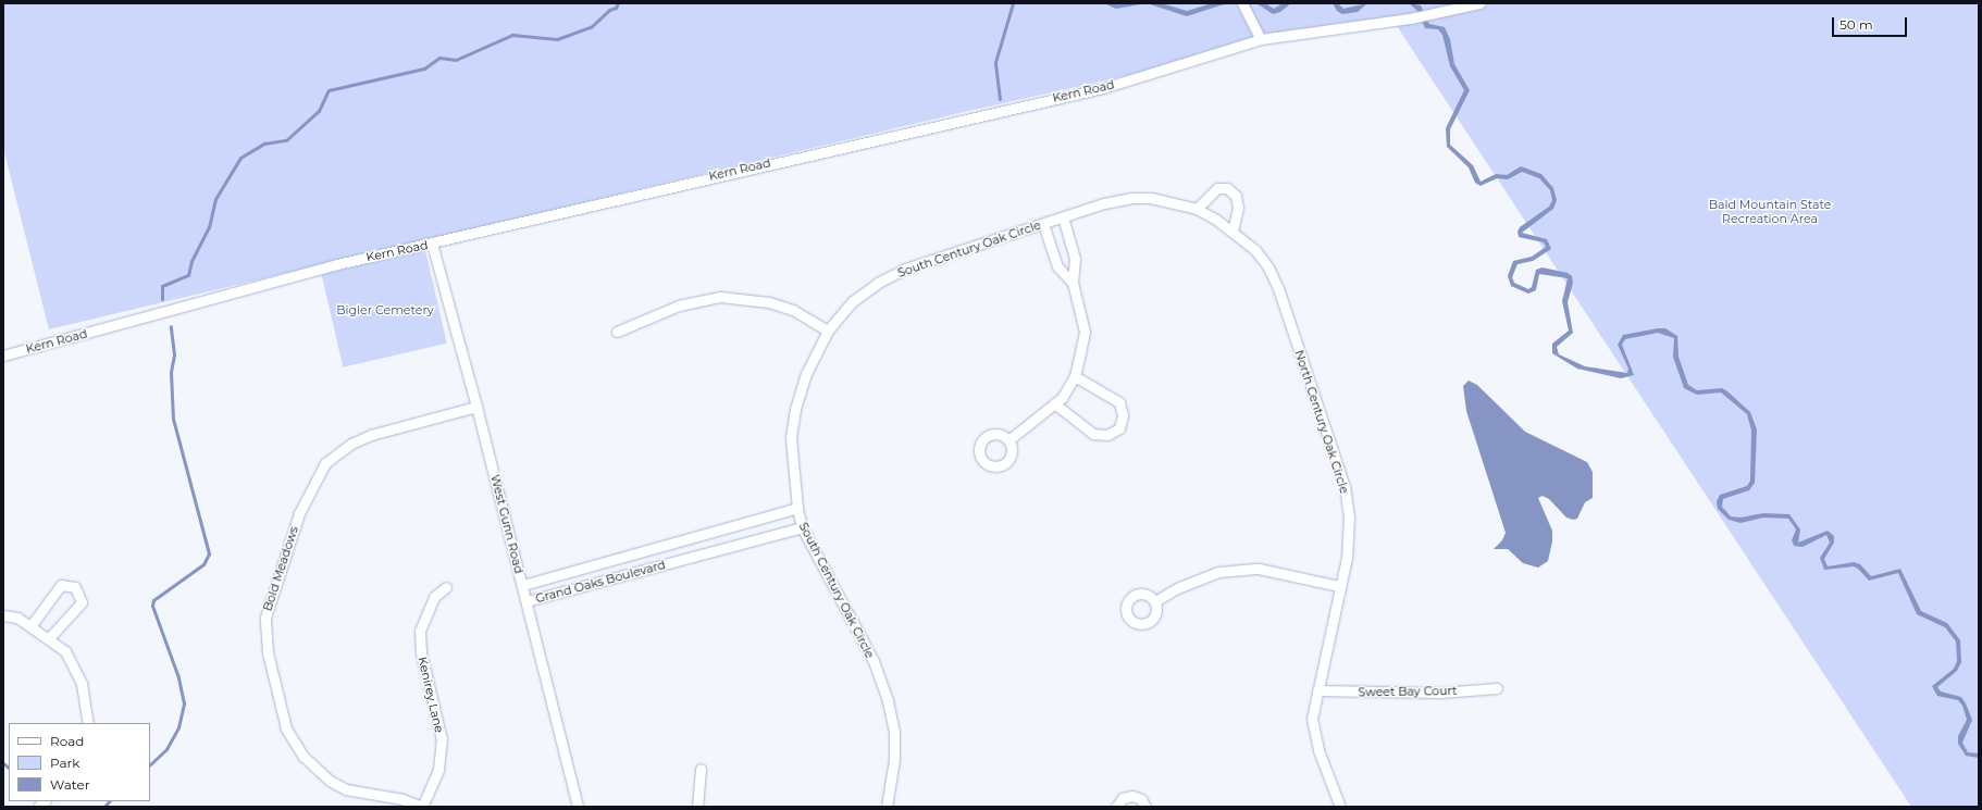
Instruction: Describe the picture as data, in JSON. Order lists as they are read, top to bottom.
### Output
{
  "streets": {
    "street": [
      "Kern Road",
      "South Century Oak Circle",
      "North Century Oak Circle",
      "West Gunn Road",
      "Bold Meadows",
      "Grand Oaks Boulevard",
      "Sweet Bay Court",
      "Kenirey Lane"
    ]
  },
  "crossings": [
    ["Kern Road", "West Gunn Road"],
    ["South Century Oak Circle", "North Century Oak Circle"],
    ["South Century Oak Circle", "Grand Oaks Boulevard"],
    ["North Century Oak Circle", "Sweet Bay Court"],
    ["West Gunn Road", "Bold Meadows"],
    ["West Gunn Road", "Grand Oaks Boulevard"],
    ["Bold Meadows", "Kenirey Lane"]
  ],
  "parks": ["Bald Mountain State Recreation Area", "Bigler Cemetery"],
  "legend": ["Road", "Park", "Water"],
  "scale_bar": "50 m"
}
